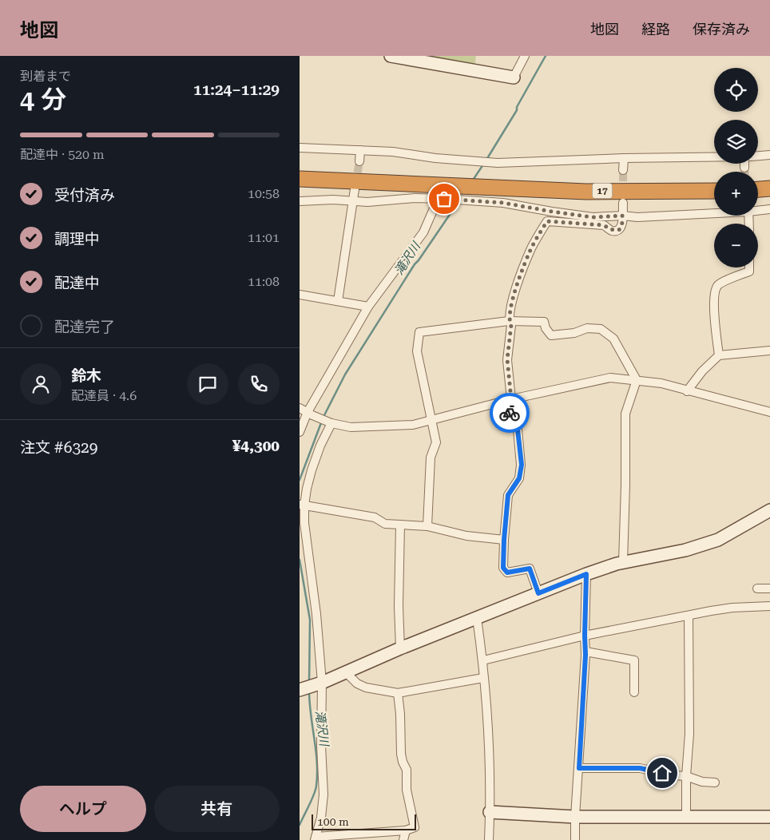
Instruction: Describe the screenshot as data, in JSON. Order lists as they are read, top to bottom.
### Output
{
  "streets": {
    "highway": ["17"]
  },
  "water": ["滝沢川"],
  "scale_bar": "100 m",
  "page": {
    "header": "地図",
    "nav": ["地図", "経路", "保存済み"],
    "heading": ["4 分", "到着まで", "11:24–11:29"],
    "panel": [
      "鈴木",
      "配達員 · 4.6",
      "注文 #6329",
      "¥4,300"
    ],
    "map_buttons": ["+", "−"],
    "bar": "配達中 · 520 m",
    "list": [
      ["受付済み", "10:58"],
      ["調理中", "11:01"],
      ["配達中", "11:08"],
      "配達完了"
    ],
    "buttons": ["ヘルプ", "共有"],
    "scale": "100 m"
  }
}
